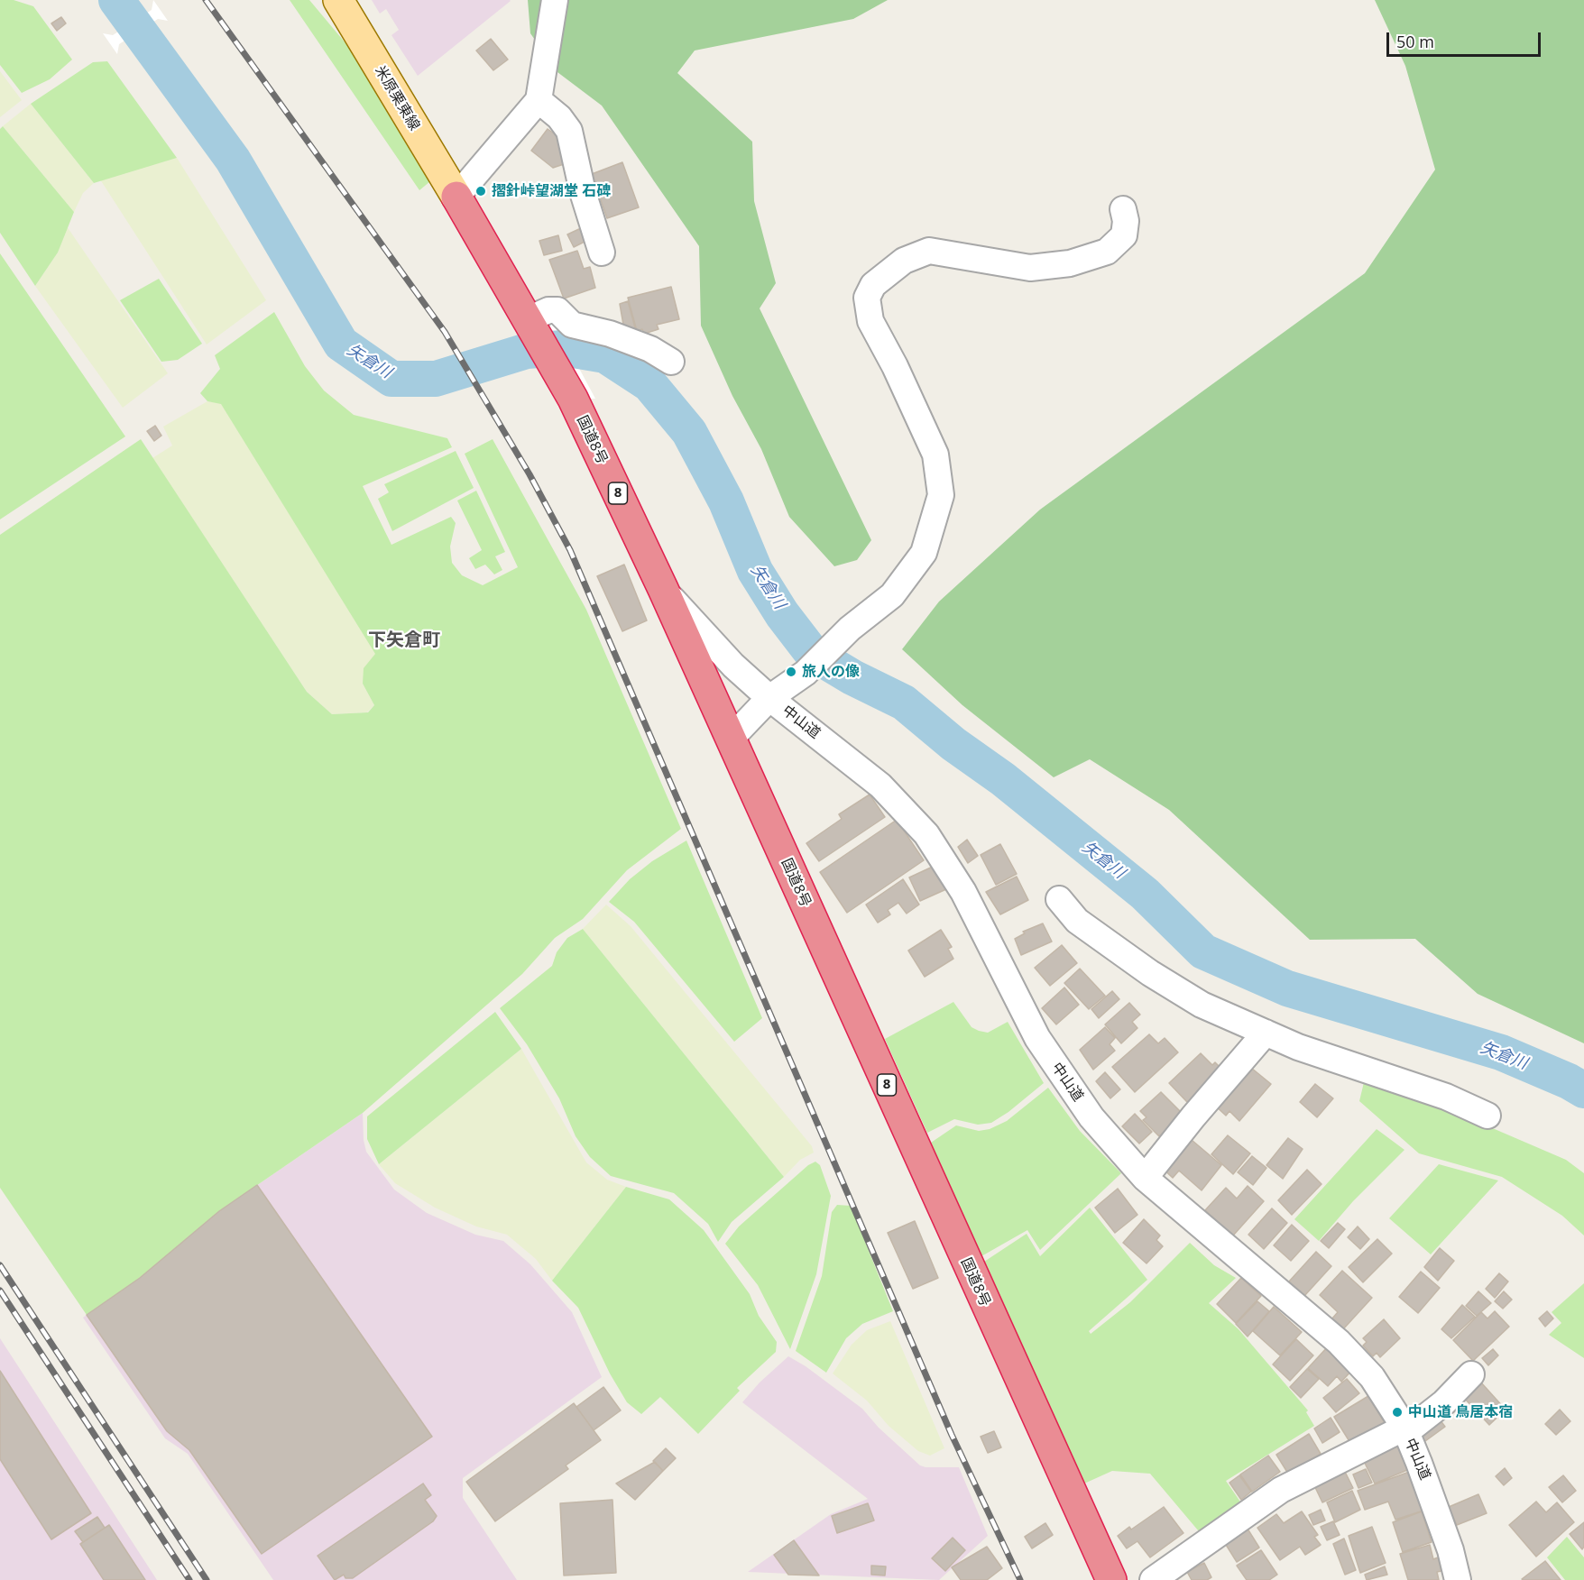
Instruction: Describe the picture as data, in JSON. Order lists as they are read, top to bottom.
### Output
{
  "streets": {
    "highway": ["国道8号", "8"],
    "main road": ["米原栗東線"],
    "street": ["中山道"]
  },
  "crossings": [
    ["米原栗東線", "国道8号"],
    ["国道8号", "中山道"]
  ],
  "districts": ["下矢倉町"],
  "water": ["矢倉川"],
  "places": ["摺針峠望湖堂 石碑", "旅人の像", "中山道 鳥居本宿"],
  "scale_bar": "50 m"
}
